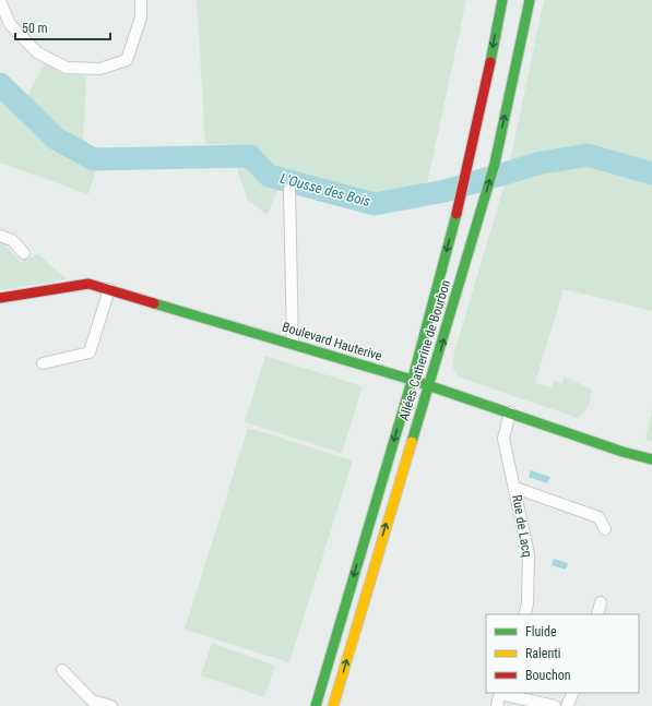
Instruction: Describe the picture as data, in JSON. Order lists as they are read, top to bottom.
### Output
{
  "streets": {
    "main road": ["Boulevard Hauterive", "Allées Catherine de Bourbon"],
    "street": ["Rue de Lacq"]
  },
  "crossings": [
    ["Boulevard Hauterive", "Allées Catherine de Bourbon"],
    ["Boulevard Hauterive", "Rue de Lacq"]
  ],
  "water": ["L'Ousse des Bois"],
  "legend": ["Fluide", "Ralenti", "Bouchon"],
  "scale_bar": "50 m"
}
